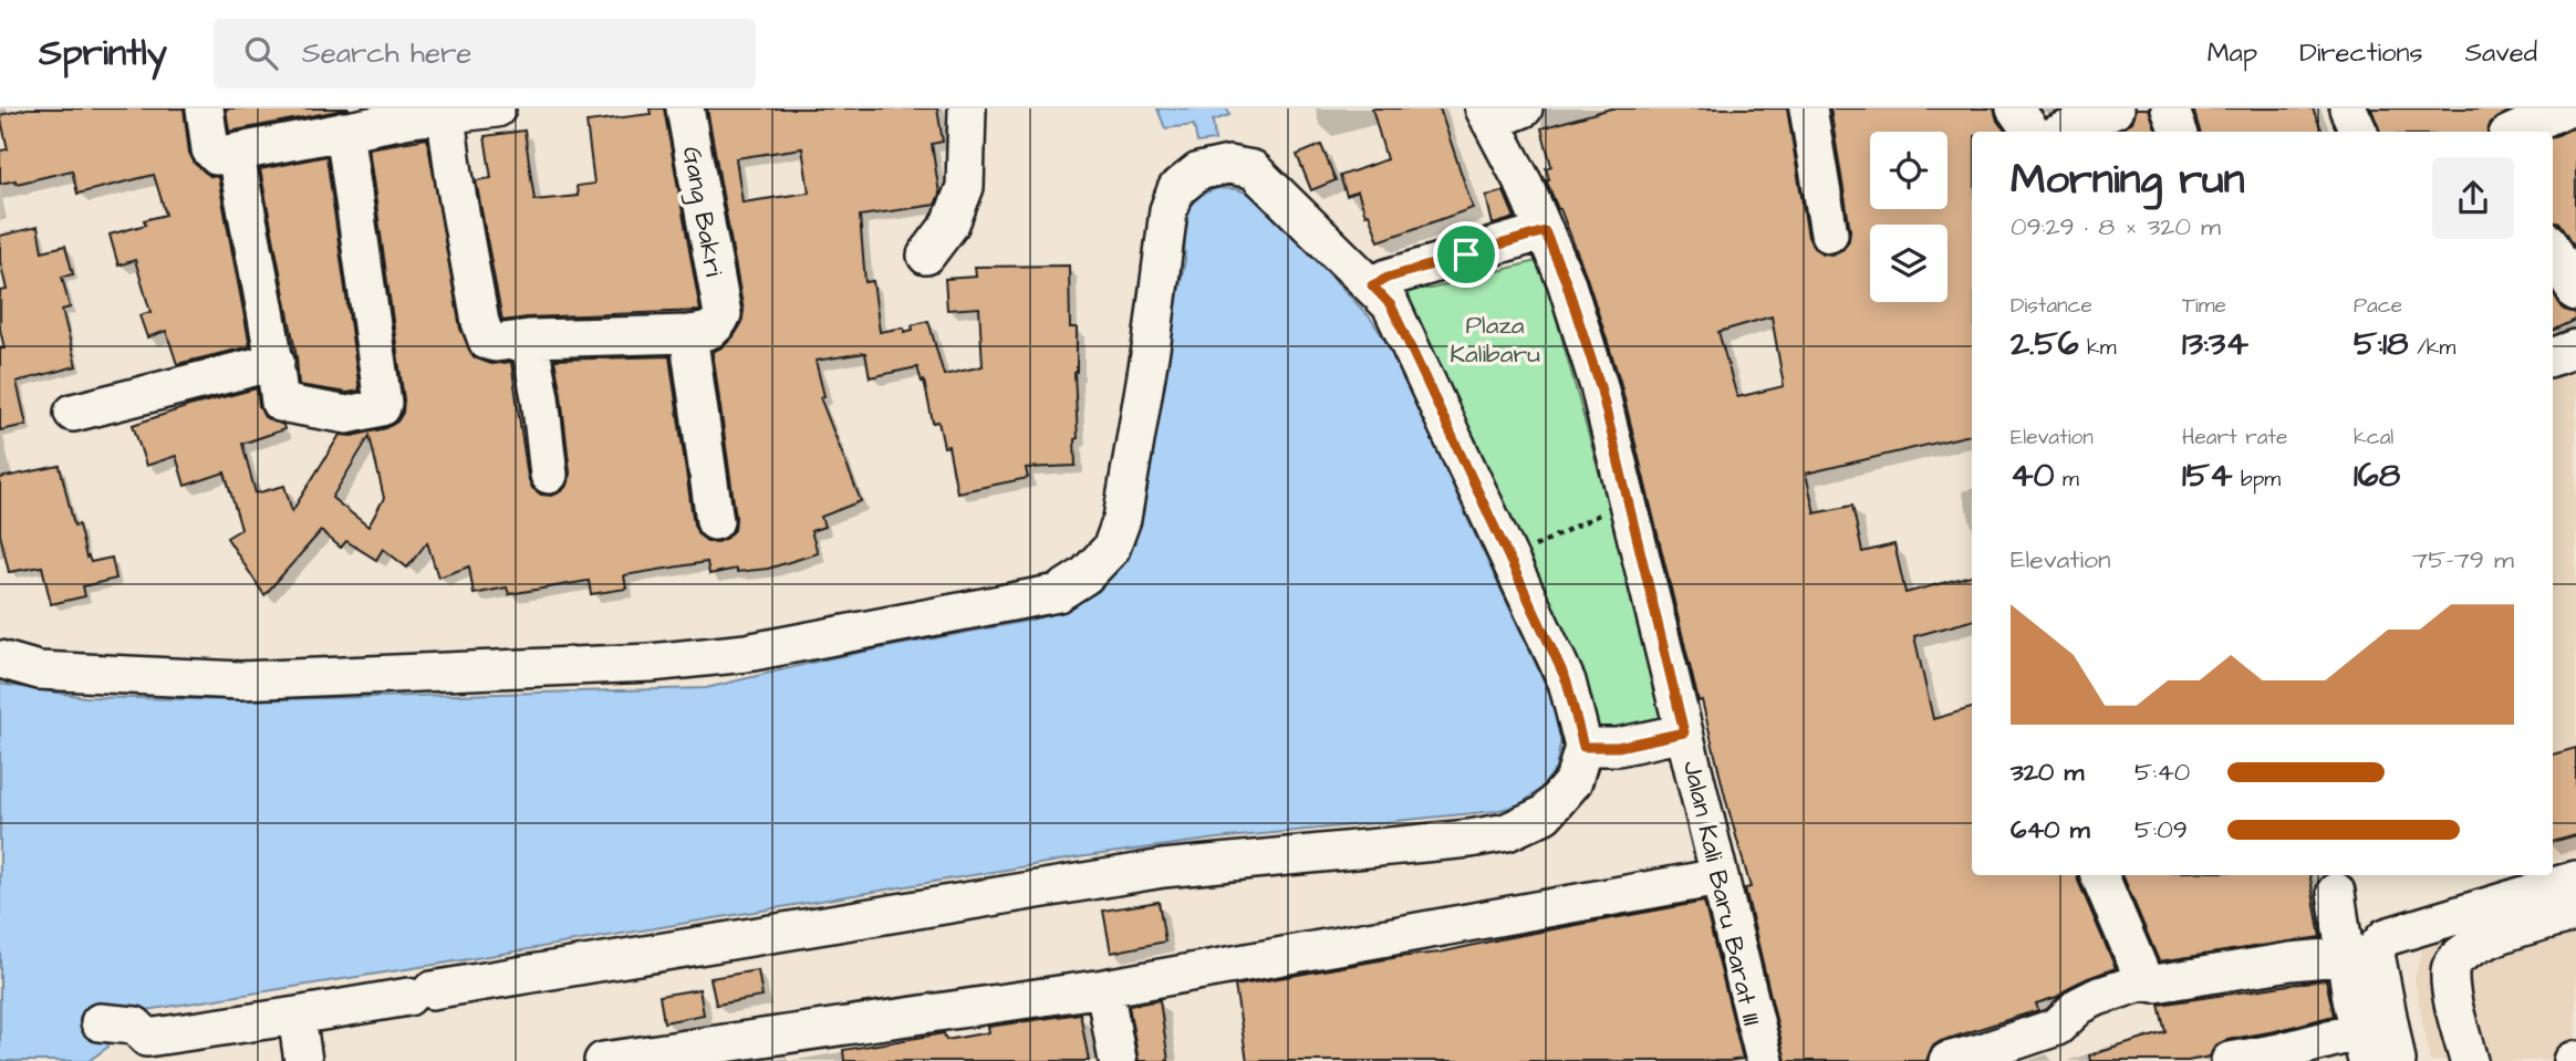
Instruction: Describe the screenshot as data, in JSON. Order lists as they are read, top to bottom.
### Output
{
  "streets": {
    "street": ["Gang Bakri", "Jalan Kali Baru Barat III"]
  },
  "parks": ["Plaza Kalibaru"],
  "page": {
    "header": "Sprintly",
    "search": "Search here",
    "nav": ["Map", "Directions", "Saved"],
    "heading": ["Morning run", "09:29 · 8 × 320 m"],
    "stats": [
      ["Distance", "2.56 km"],
      ["Time", "13:34"],
      ["Pace", "5:18 /km"],
      ["Elevation", "40 m"],
      ["Heart rate", "154 bpm"],
      ["kcal", "168"]
    ],
    "chart": ["Elevation", "75–79 m"],
    "list": [
      {
        "name": "320 m",
        "note": "5:40"
      },
      {
        "name": "640 m",
        "note": "5:09"
      }
    ]
  }
}
